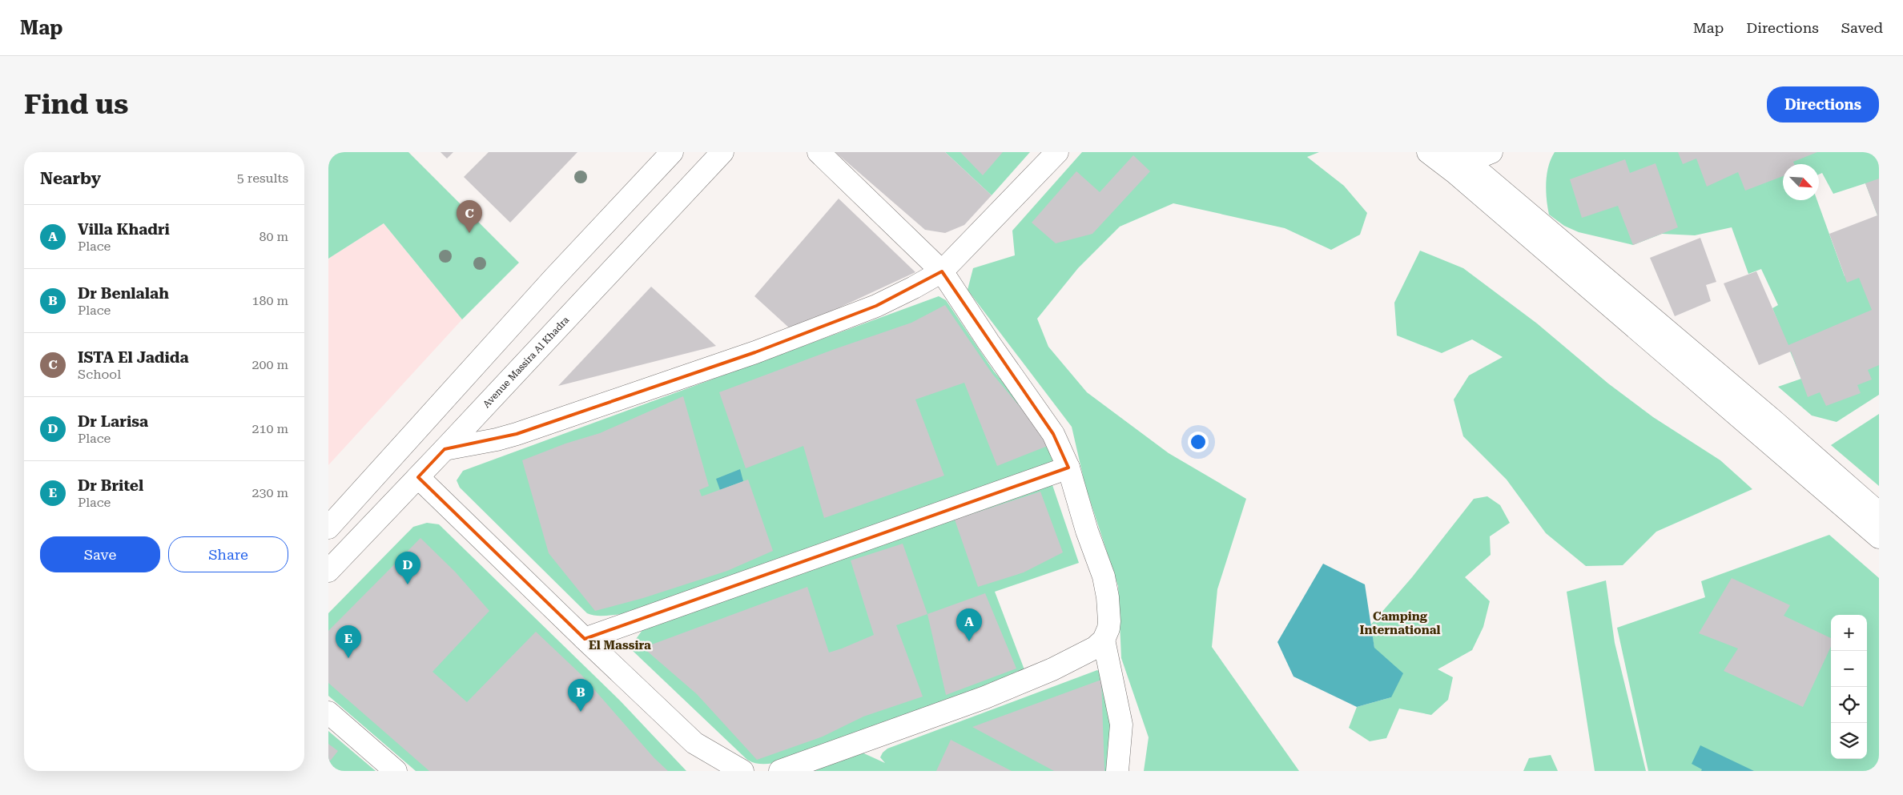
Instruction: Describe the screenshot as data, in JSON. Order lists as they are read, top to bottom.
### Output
{
  "streets": {
    "street": ["Avenue Massira Al Khadra"]
  },
  "districts": ["Camping International", "El Massira"],
  "north": "bottom right",
  "page": {
    "header": "Map",
    "nav": ["Map", "Directions", "Saved"],
    "buttons": [
      "Directions",
      ["Save", "Share"]
    ],
    "title": "Find us",
    "heading": ["Nearby", "5 results"],
    "pins": [
      "C",
      "D",
      "A",
      "E",
      "B"
    ],
    "list": [
      {
        "mark": "A",
        "name": "Villa Khadri",
        "note": "Place",
        "value": "80 m"
      },
      {
        "mark": "B",
        "name": "Dr Benlalah",
        "note": "Place",
        "value": "180 m"
      },
      {
        "mark": "C",
        "name": "ISTA El Jadida",
        "note": "School",
        "value": "200 m"
      },
      {
        "mark": "D",
        "name": "Dr Larisa",
        "note": "Place",
        "value": "210 m"
      },
      {
        "mark": "E",
        "name": "Dr Britel",
        "note": "Place",
        "value": "230 m"
      }
    ],
    "map_buttons": ["+", "−"]
  }
}
